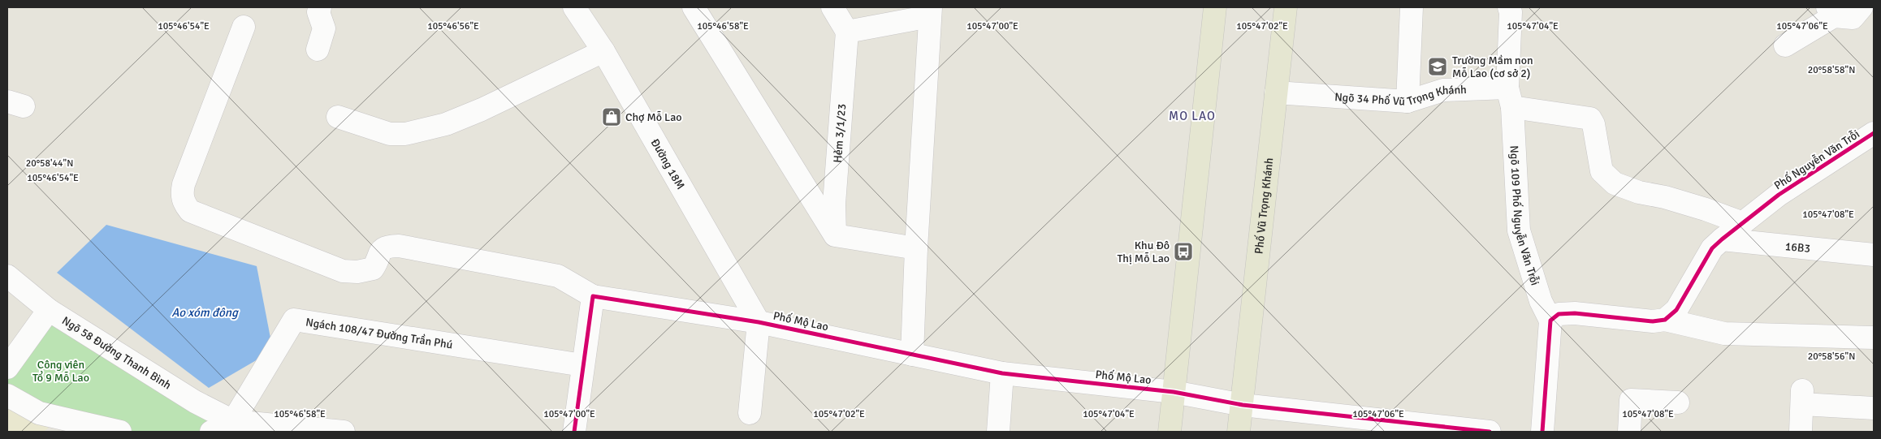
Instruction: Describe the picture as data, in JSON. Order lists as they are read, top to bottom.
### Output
{
  "streets": {
    "main road": ["Phố Vũ Trọng Khánh"],
    "street": [
      "Ngõ 34 Phố Vũ Trọng Khánh",
      "Hẻm 3/1/23",
      "Phố Nguyễn Văn Trỗi",
      "Đường 18M",
      "Ngõ 109 Phố Nguyễn Văn Trỗi",
      "16B3",
      "Phố Mộ Lao",
      "Ngách 108/47 Đường Trần Phú",
      "Ngõ 58 Đường Thanh Bình"
    ]
  },
  "crossings": [
    ["Ngõ 34 Phố Vũ Trọng Khánh", "Phố Nguyễn Văn Trỗi"],
    ["Ngõ 34 Phố Vũ Trọng Khánh", "Phố Vũ Trọng Khánh"],
    ["Ngõ 34 Phố Vũ Trọng Khánh", "Ngõ 109 Phố Nguyễn Văn Trỗi"],
    ["Phố Nguyễn Văn Trỗi", "16B3"],
    ["Đường 18M", "Phố Mộ Lao"],
    ["Phố Vũ Trọng Khánh", "Phố Mộ Lao"],
    ["Ngách 108/47 Đường Trần Phú", "Ngõ 58 Đường Thanh Bình"]
  ],
  "districts": ["MO LAO"],
  "water": ["Ao xóm đông"],
  "parks": ["Công viên Tổ 9 Mỗ Lao"],
  "places": {
    "school or university": ["Trường Mầm non Mỗ Lao (cơ sở 2)"],
    "shop": ["Chợ Mỗ Lao"],
    "bus stop": ["Khu Đô Thị Mỗ Lao"]
  },
  "coordinates": [
    "105°46'54\"E",
    "105°46'56\"E",
    "105°46'58\"E",
    "105°47'00\"E",
    "105°47'02\"E",
    "105°47'04\"E",
    "105°47'06\"E",
    "20°58'58\"N",
    "20°58'44\"N",
    "105°47'08\"E",
    "20°58'56\"N"
  ]
}
